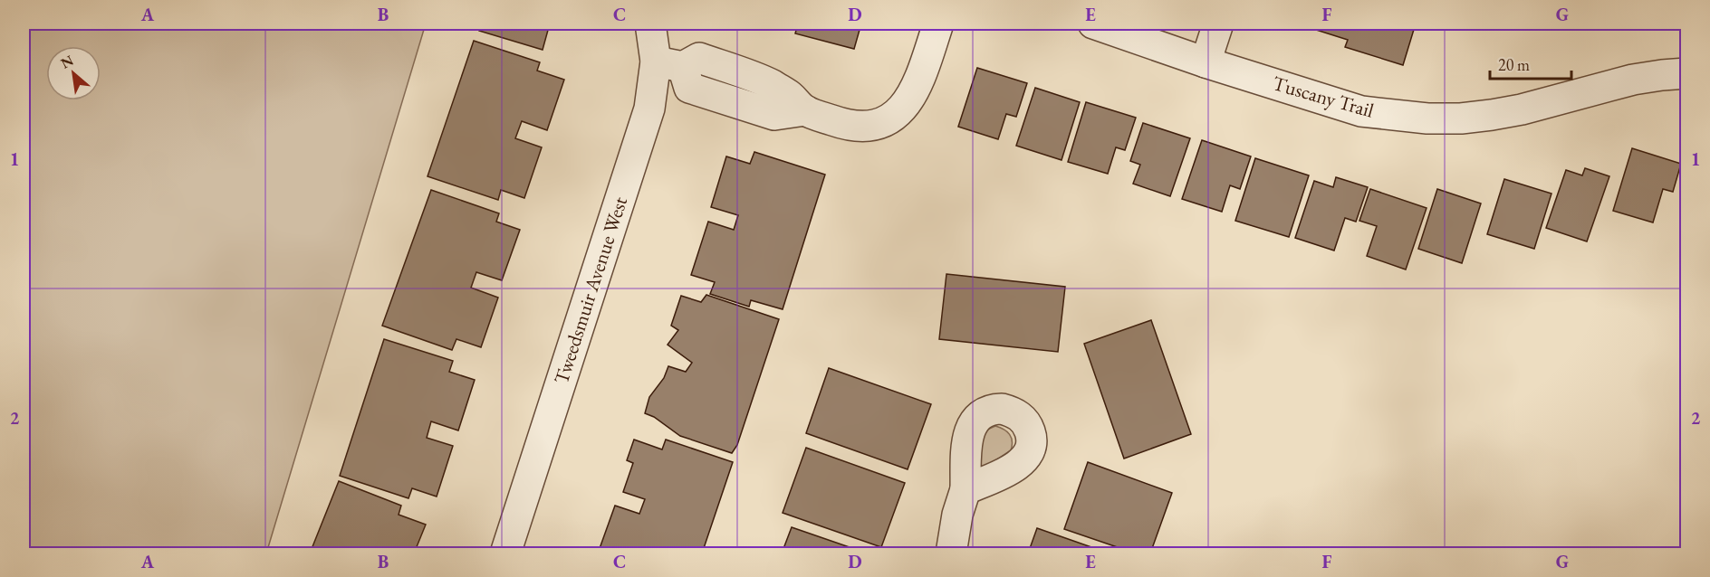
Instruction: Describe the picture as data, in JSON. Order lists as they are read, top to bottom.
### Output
{
  "streets": {
    "street": ["Tuscany Trail", "Tweedsmuir Avenue West"]
  },
  "scale_bar": "20 m",
  "north": "top left",
  "grid": {
    "columns": [
      "A",
      "B",
      "C",
      "D",
      "E",
      "F",
      "G"
    ],
    "rows": ["1", "2"]
  }
}
